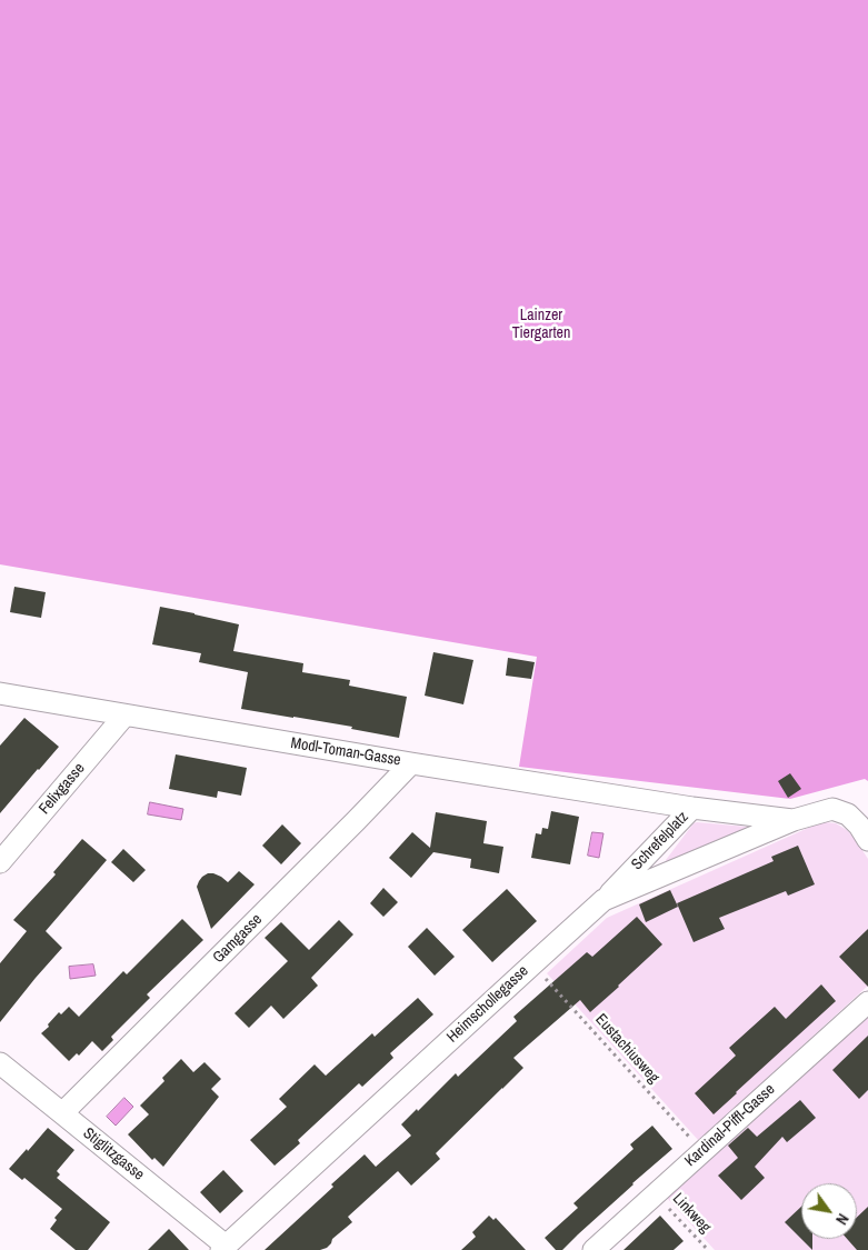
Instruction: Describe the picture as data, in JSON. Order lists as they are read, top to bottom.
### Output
{
  "streets": {
    "street": [
      "Modl-Toman-Gasse",
      "Felixgasse",
      "Schrefelplatz",
      "Gamgasse",
      "Heimschollegasse",
      "Kardinal-Piffl-Gasse",
      "Stiglitzgasse"
    ],
    "path": ["Eustachiusweg", "Linkweg"]
  },
  "crossings": [
    ["Modl-Toman-Gasse", "Felixgasse"],
    ["Modl-Toman-Gasse", "Schrefelplatz"],
    ["Modl-Toman-Gasse", "Gamgasse"],
    ["Schrefelplatz", "Heimschollegasse"],
    ["Gamgasse", "Stiglitzgasse"],
    ["Heimschollegasse", "Eustachiusweg"],
    ["Heimschollegasse", "Stiglitzgasse"],
    ["Eustachiusweg", "Kardinal-Piffl-Gasse"],
    ["Kardinal-Piffl-Gasse", "Linkweg"]
  ],
  "parks": ["Lainzer Tiergarten"],
  "north": "bottom right"
}
